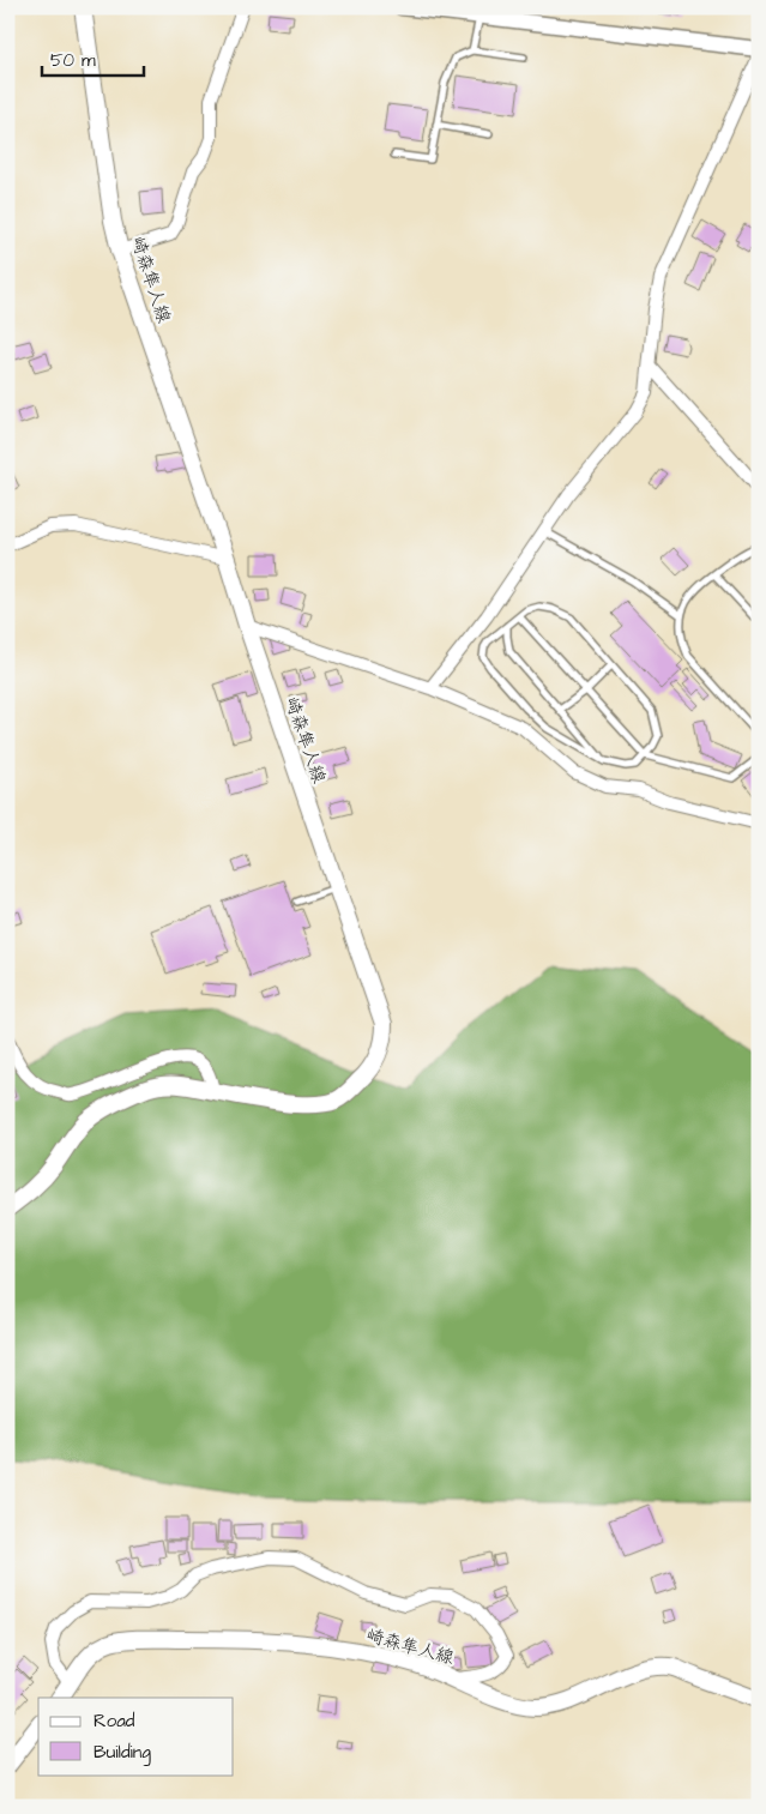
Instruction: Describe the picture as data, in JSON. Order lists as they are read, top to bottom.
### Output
{
  "streets": {
    "main road": ["崎森隼人線"]
  },
  "legend": ["Road", "Building"],
  "scale_bar": "50 m"
}
